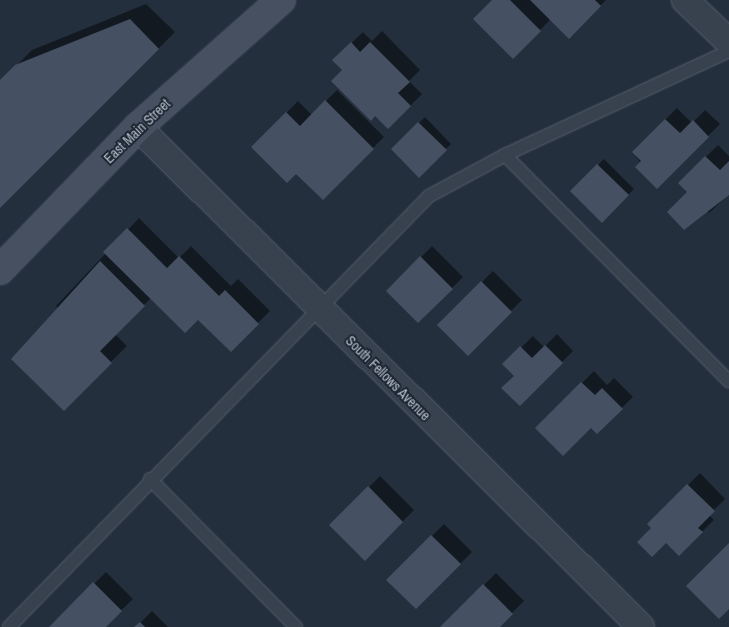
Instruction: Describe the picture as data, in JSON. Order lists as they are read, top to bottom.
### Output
{
  "streets": {
    "main road": ["East Main Street"],
    "street": ["South Fellows Avenue"]
  },
  "crossings": [
    ["East Main Street", "South Fellows Avenue"]
  ]
}
